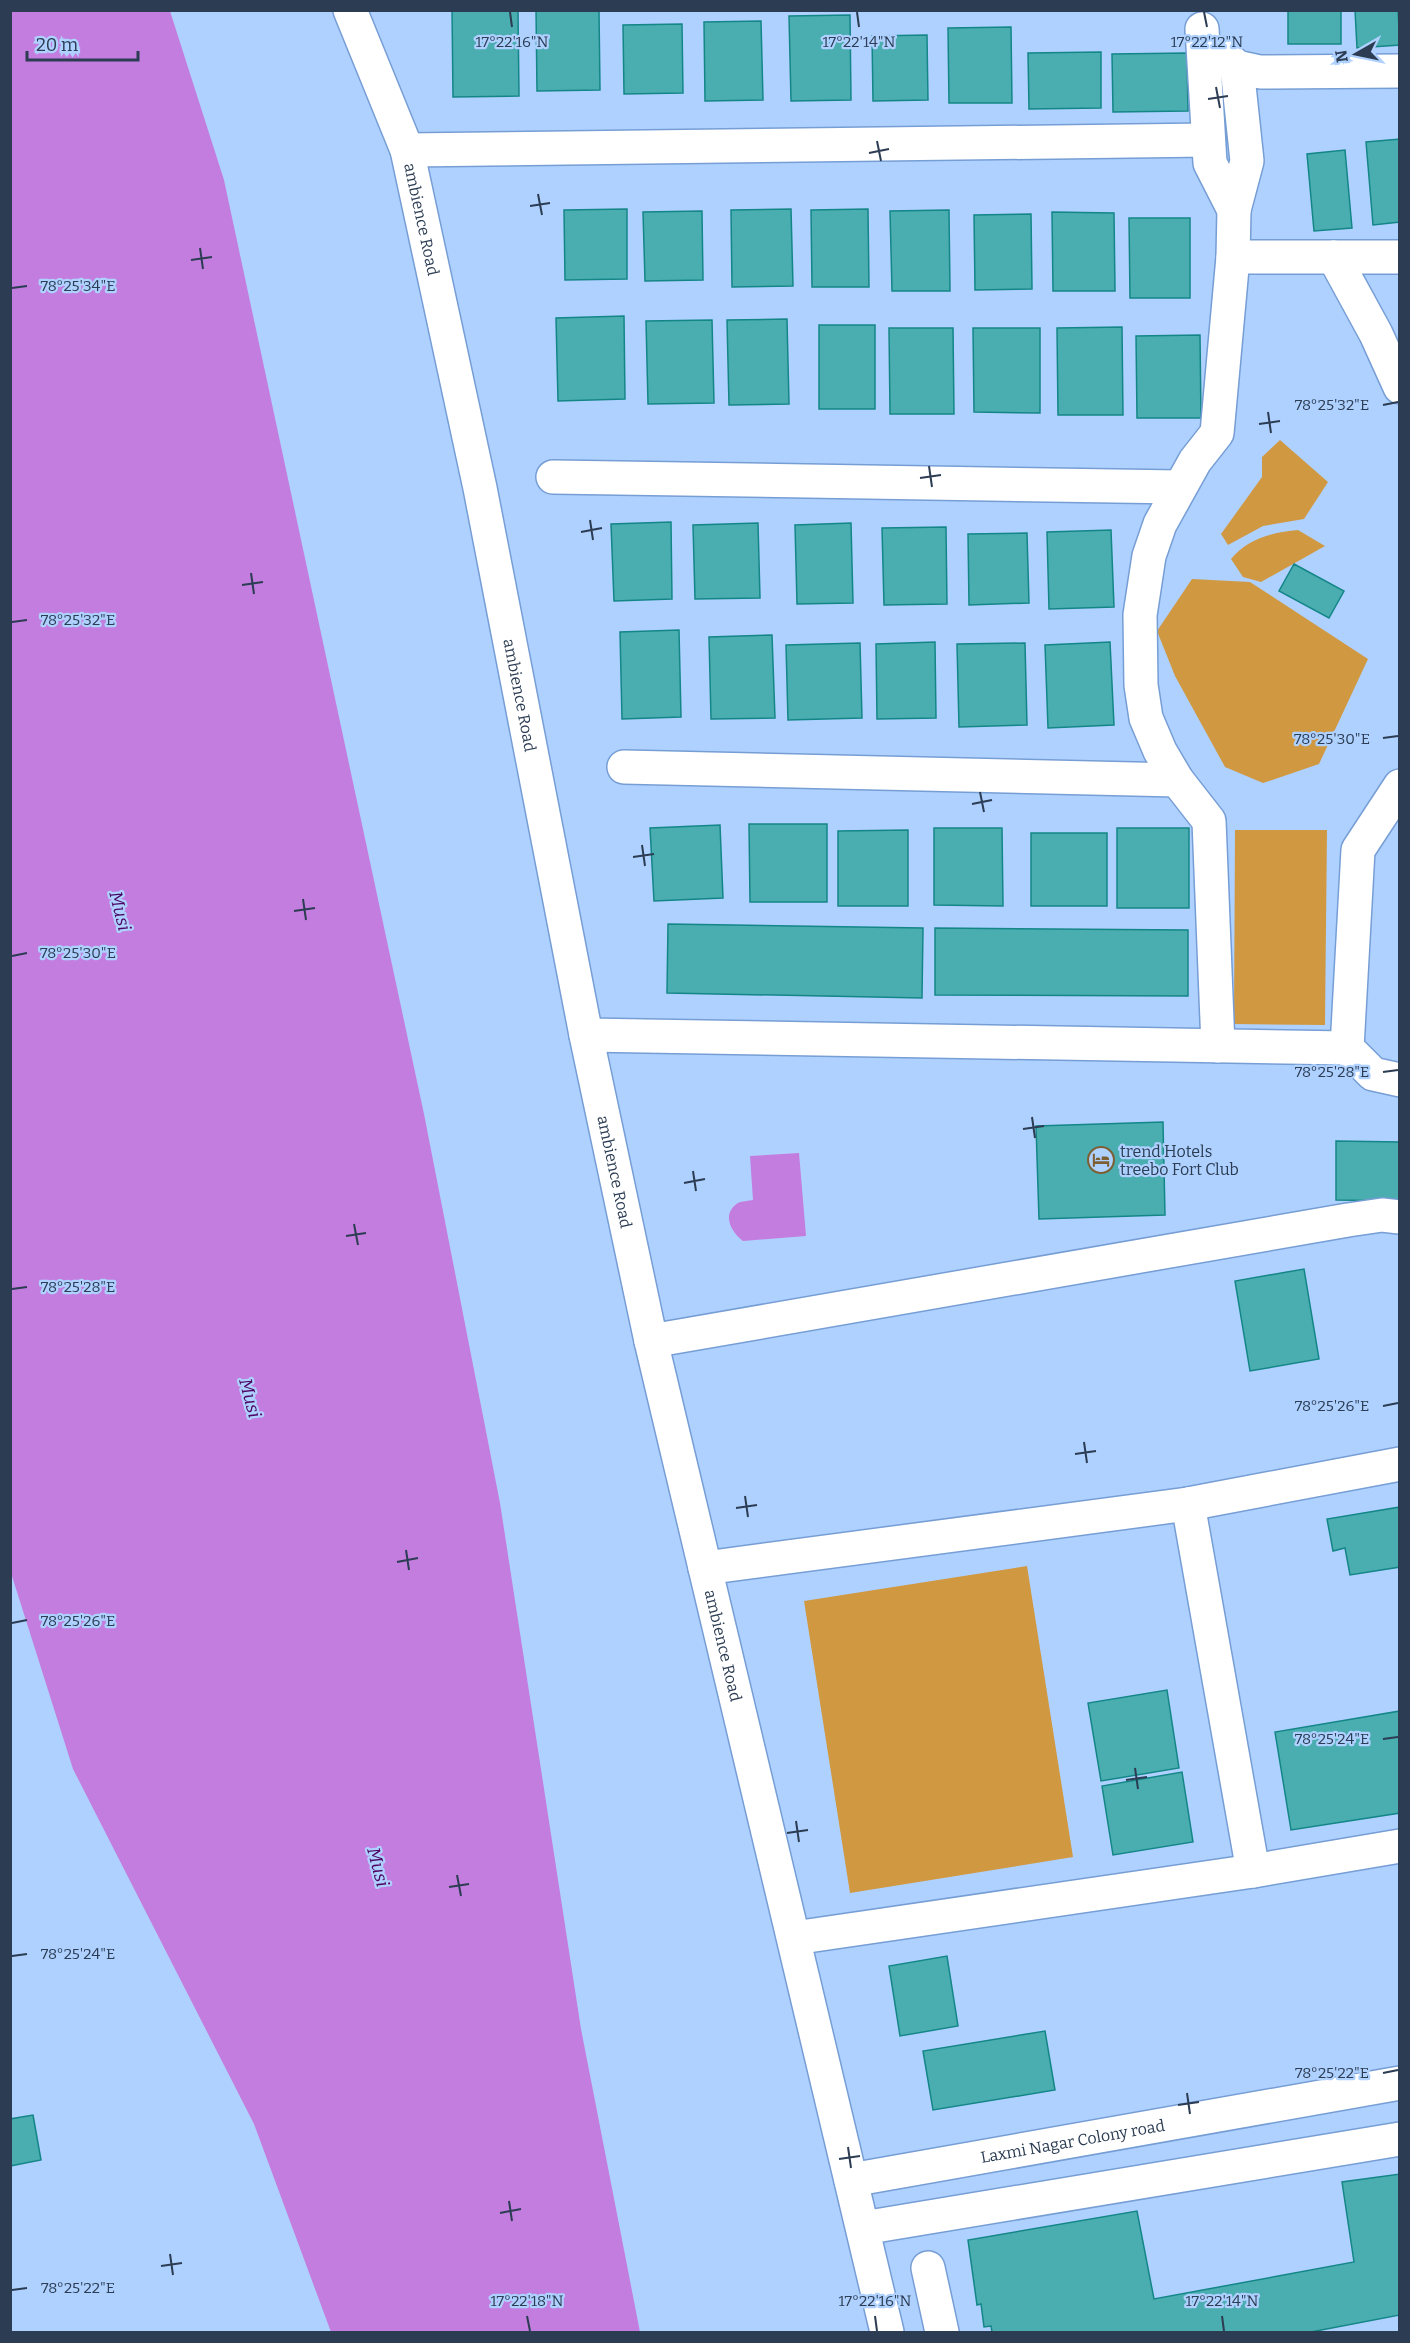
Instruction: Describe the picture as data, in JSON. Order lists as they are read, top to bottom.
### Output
{
  "streets": {
    "street": ["ambience Road", "Laxmi Nagar Colony road"]
  },
  "crossings": [
    ["ambience Road", "Laxmi Nagar Colony road"]
  ],
  "water": ["Musi"],
  "places": {
    "hotel": ["trend Hotels treebo Fort Club"]
  },
  "scale_bar": "20 m",
  "north": "left",
  "coordinates": [
    "17°22'16\"N",
    "17°22'14\"N",
    "17°22'12\"N",
    "78°25'34\"E",
    "78°25'32\"E",
    "78°25'30\"E",
    "78°25'28\"E",
    "78°25'26\"E",
    "78°25'24\"E",
    "78°25'22\"E",
    "17°22'18\"N"
  ]
}
